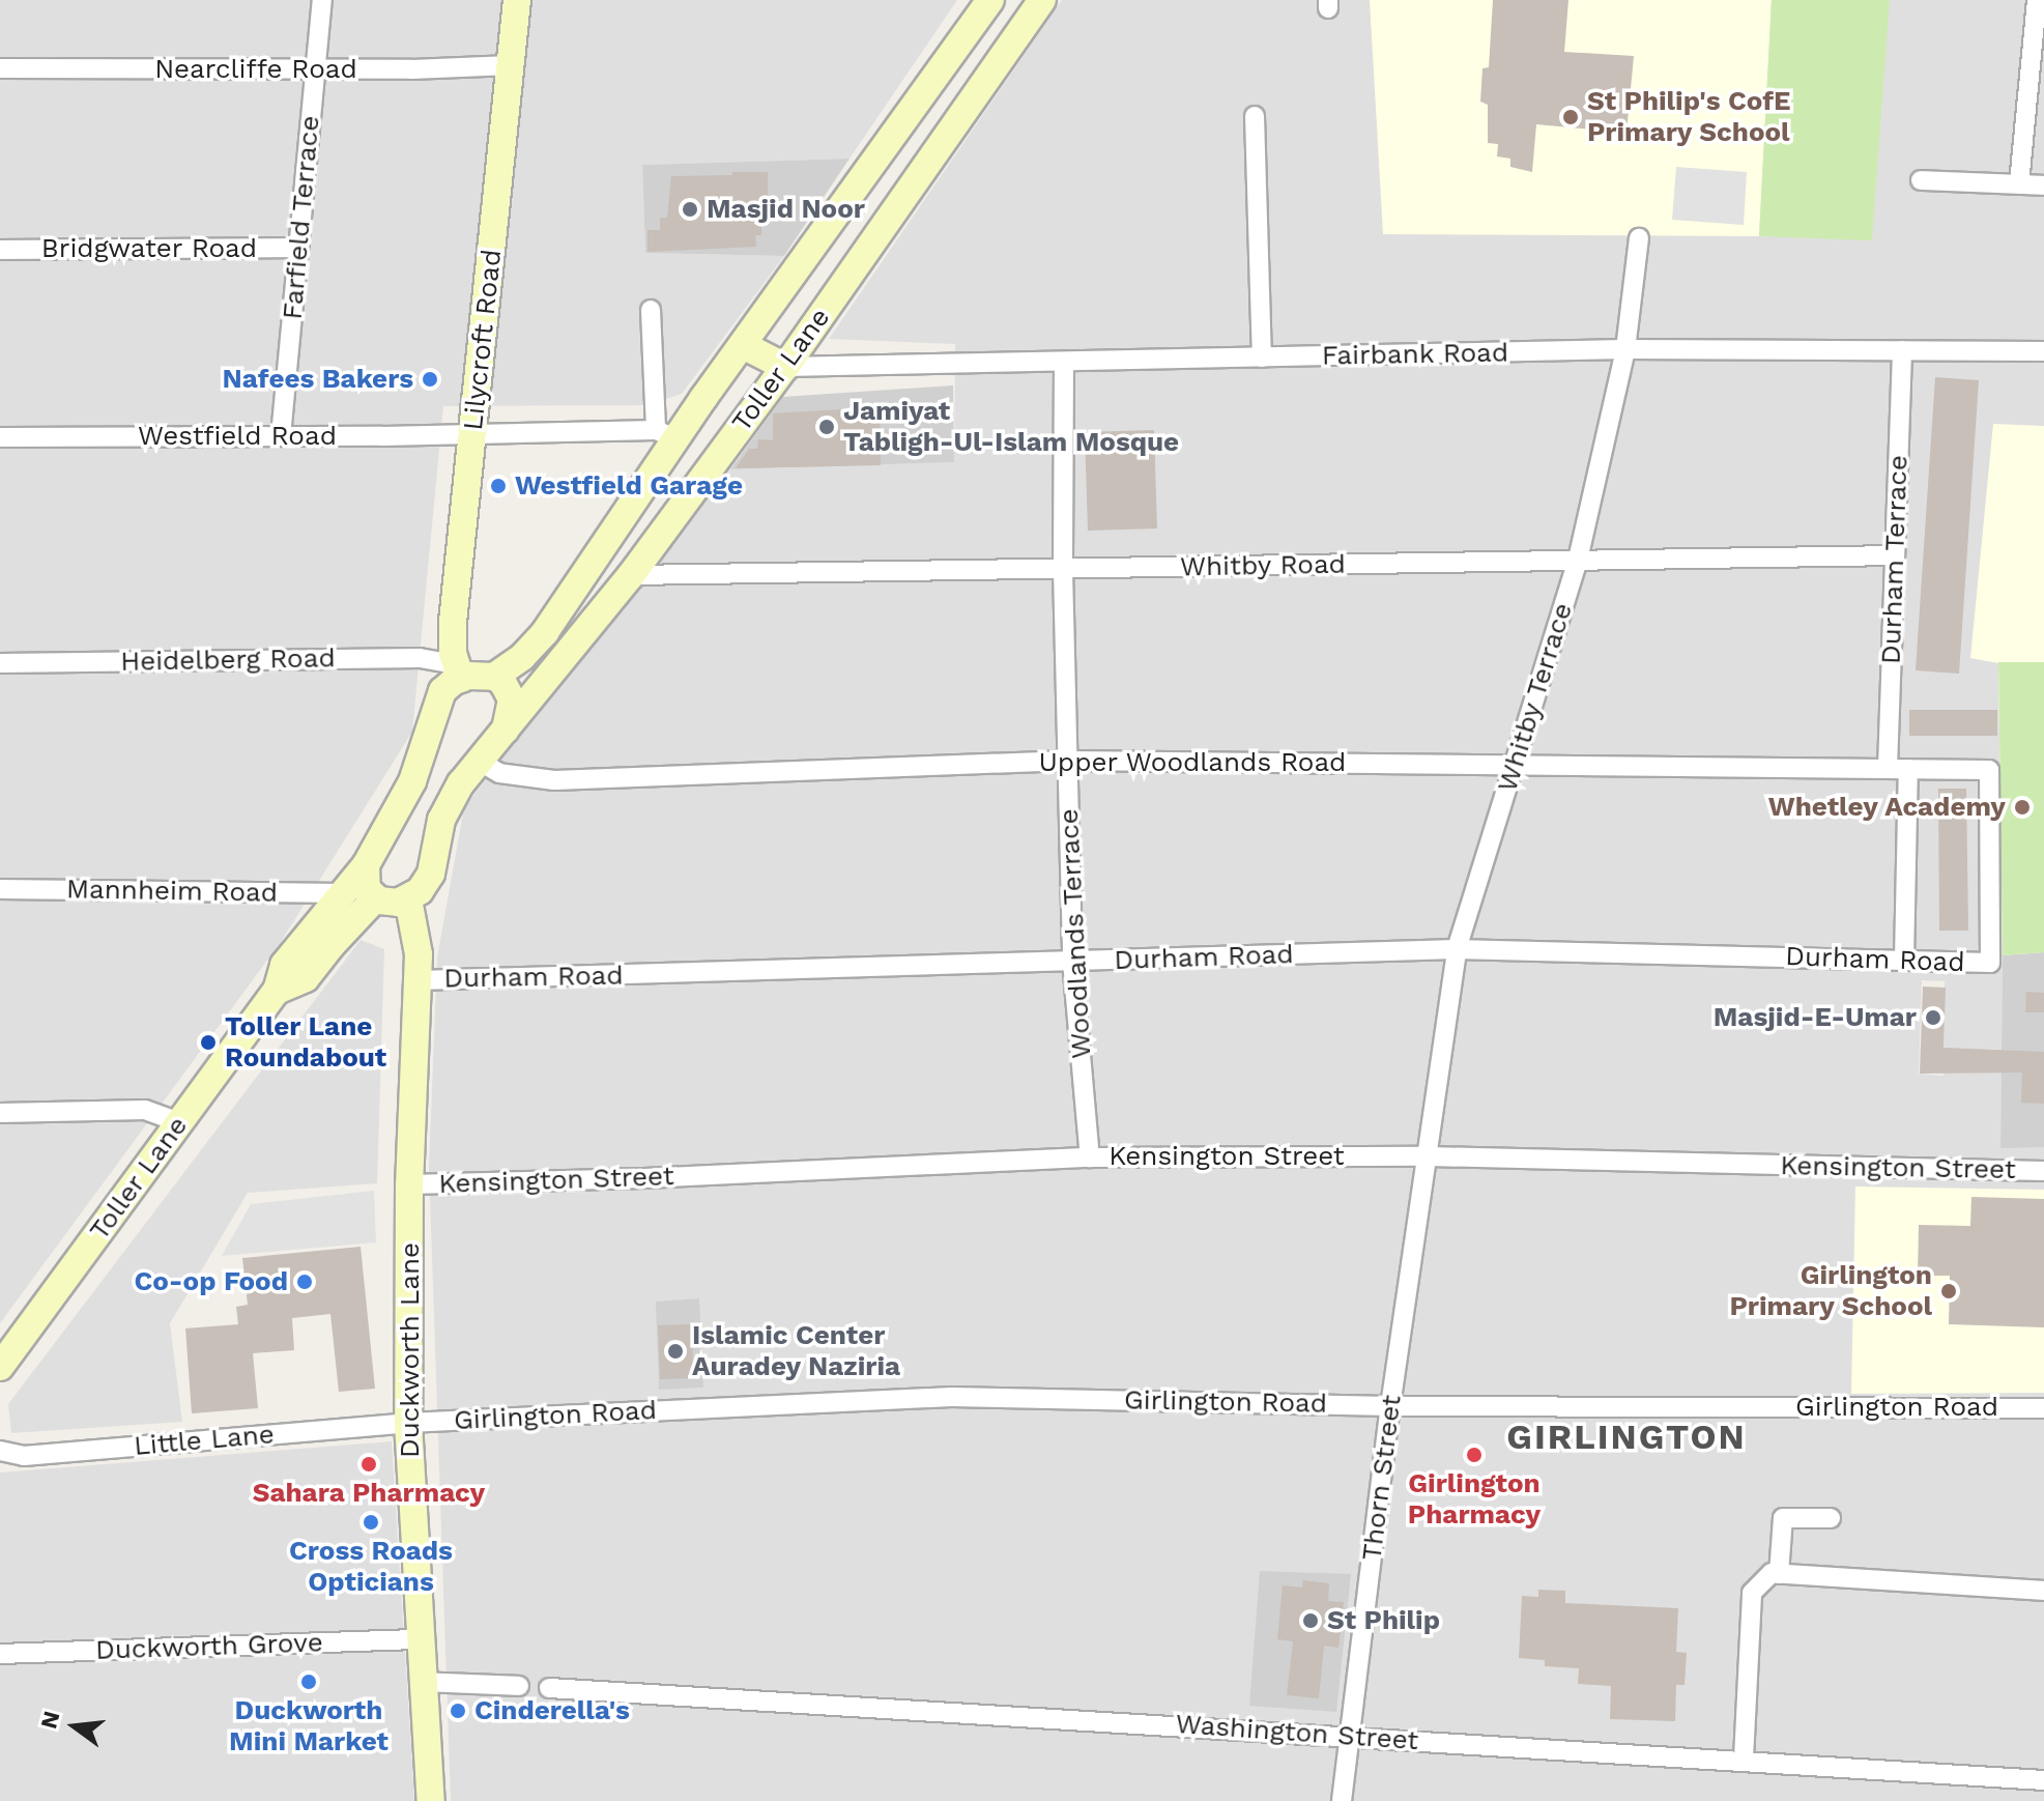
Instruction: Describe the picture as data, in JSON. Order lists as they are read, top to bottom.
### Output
{
  "streets": {
    "main road": ["Lilycroft Road", "Toller Lane", "Duckworth Lane"],
    "street": [
      "Nearcliffe Road",
      "Farfield Terrace",
      "Bridgwater Road",
      "Fairbank Road",
      "Westfield Road",
      "Durham Terrace",
      "Whitby Road",
      "Heidelberg Road",
      "Whitby Terrace",
      "Upper Woodlands Road",
      "Mannheim Road",
      "Woodlands Terrace",
      "Durham Road",
      "Kensington Street",
      "Girlington Road",
      "Little Lane",
      "Thorn Street",
      "Duckworth Grove",
      "Washington Street"
    ]
  },
  "crossings": [
    ["Nearcliffe Road", "Farfield Terrace"],
    ["Nearcliffe Road", "Lilycroft Road"],
    ["Farfield Terrace", "Bridgwater Road"],
    ["Farfield Terrace", "Westfield Road"],
    ["Lilycroft Road", "Toller Lane"],
    ["Lilycroft Road", "Westfield Road"],
    ["Lilycroft Road", "Heidelberg Road"],
    ["Fairbank Road", "Toller Lane"],
    ["Fairbank Road", "Durham Terrace"],
    ["Fairbank Road", "Whitby Terrace"],
    ["Fairbank Road", "Woodlands Terrace"],
    ["Toller Lane", "Westfield Road"],
    ["Toller Lane", "Whitby Road"],
    ["Toller Lane", "Heidelberg Road"],
    ["Toller Lane", "Upper Woodlands Road"],
    ["Toller Lane", "Mannheim Road"],
    ["Toller Lane", "Duckworth Lane"],
    ["Durham Terrace", "Whitby Road"],
    ["Durham Terrace", "Upper Woodlands Road"],
    ["Whitby Road", "Whitby Terrace"],
    ["Whitby Road", "Woodlands Terrace"],
    ["Whitby Terrace", "Upper Woodlands Road"],
    ["Whitby Terrace", "Durham Road"],
    ["Whitby Terrace", "Kensington Street"],
    ["Whitby Terrace", "Thorn Street"],
    ["Upper Woodlands Road", "Woodlands Terrace"],
    ["Upper Woodlands Road", "Durham Road"],
    ["Woodlands Terrace", "Durham Road"],
    ["Woodlands Terrace", "Kensington Street"],
    ["Durham Road", "Duckworth Lane"],
    ["Kensington Street", "Duckworth Lane"],
    ["Kensington Street", "Thorn Street"],
    ["Duckworth Lane", "Girlington Road"],
    ["Duckworth Lane", "Little Lane"],
    ["Duckworth Lane", "Duckworth Grove"],
    ["Girlington Road", "Little Lane"],
    ["Girlington Road", "Thorn Street"],
    ["Thorn Street", "Washington Street"]
  ],
  "districts": ["GIRLINGTON"],
  "places": [
    "St Philip's CofE Primary School",
    "Masjid Noor",
    "Nafees Bakers",
    "Jamiyat Tabligh-Ul-Islam Mosque",
    "Westfield Garage",
    "Whetley Academy",
    "Masjid-E-Umar",
    "Toller Lane Roundabout",
    "Co-op Food",
    "Girlington Primary School",
    "Islamic Center Auradey Naziria",
    "Girlington Pharmacy",
    "Sahara Pharmacy",
    "Cross Roads Opticians",
    "St Philip",
    "Duckworth Mini Market",
    "Cinderella's"
  ],
  "north": "left"
}
